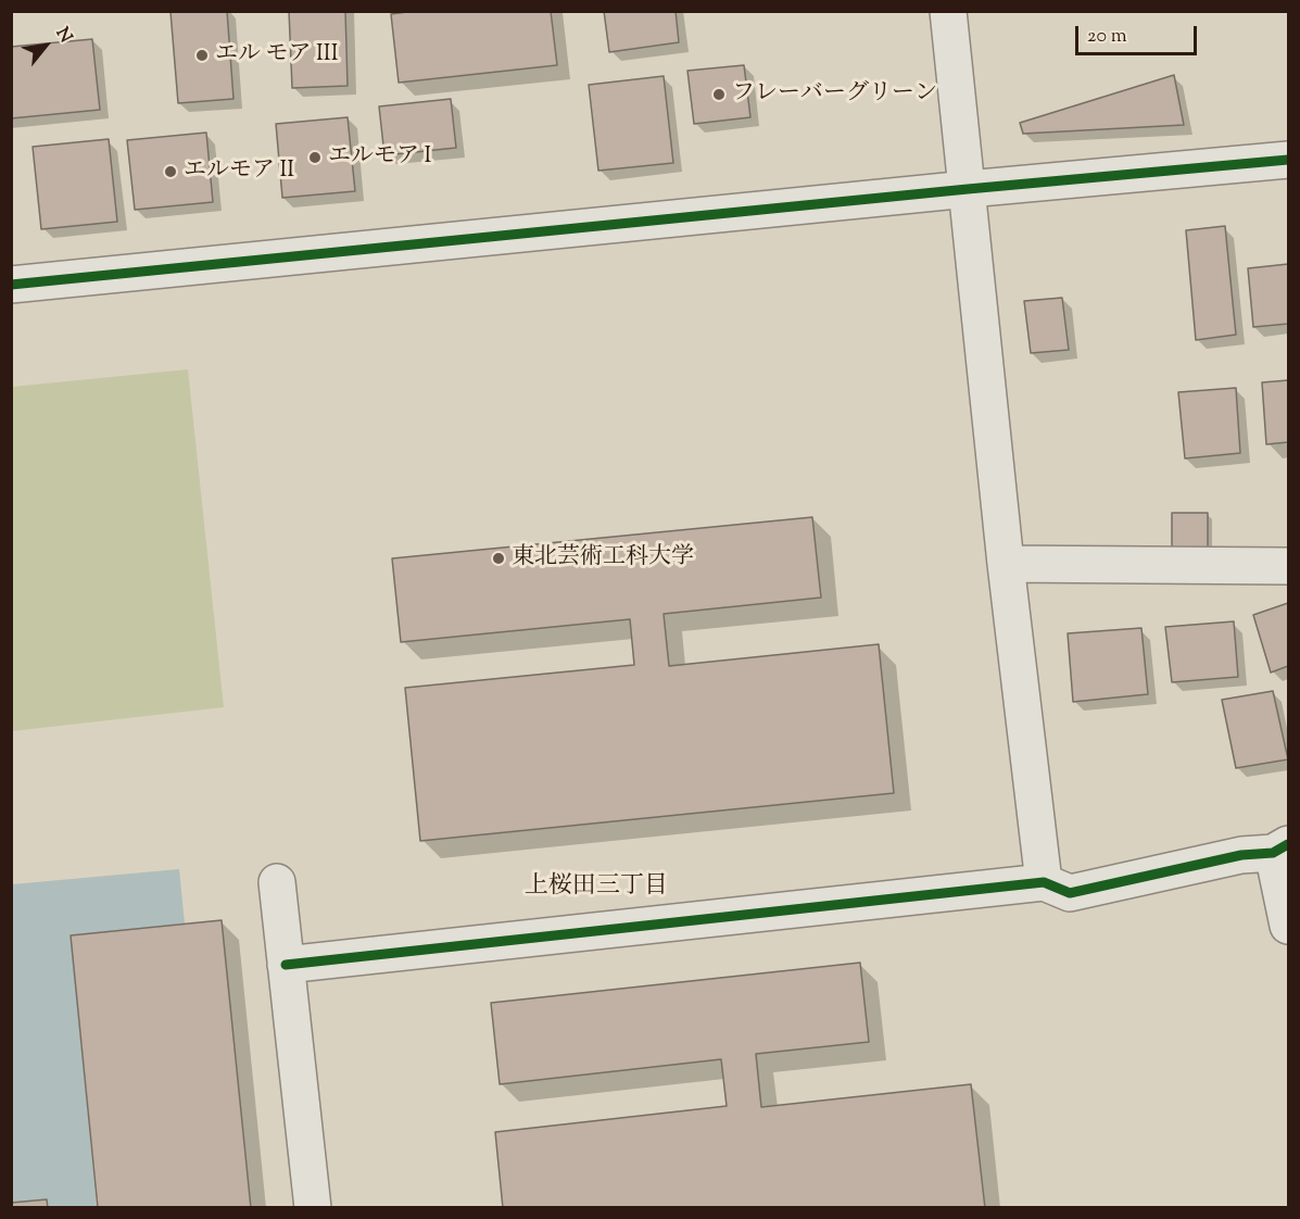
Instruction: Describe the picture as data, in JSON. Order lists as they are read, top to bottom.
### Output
{
  "districts": ["上桜田三丁目"],
  "places": [
    "エル モア III",
    "フレーバーグリーン",
    "エルモア I",
    "エルモア II",
    "東北芸術工科大学"
  ],
  "scale_bar": "20 m",
  "north": "top right"
}
